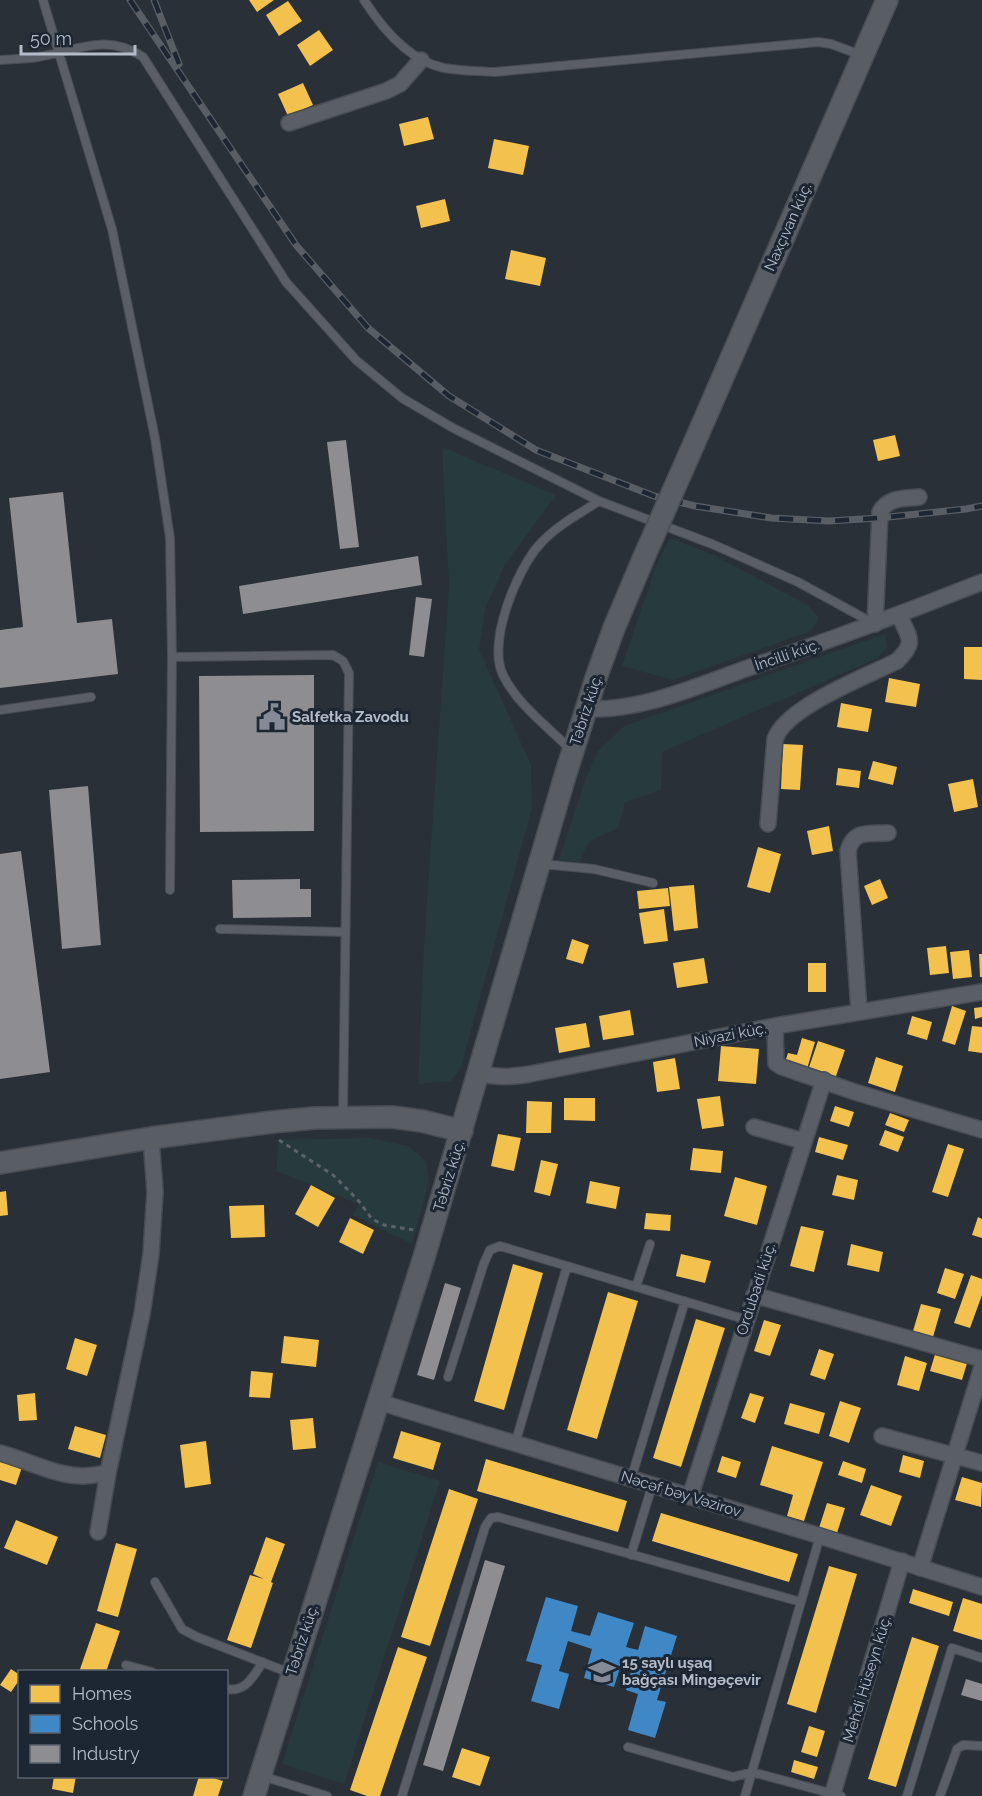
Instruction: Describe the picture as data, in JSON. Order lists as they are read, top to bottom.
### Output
{
  "streets": {
    "street": [
      "Naxçıvan küç.",
      "İncilli küç.",
      "Təbriz küç.",
      "Niyazi küç.",
      "Ordubadi küç.",
      "Nəcəf bəy Vəzirov",
      "Mehdi Hüseyn küç."
    ]
  },
  "crossings": [
    ["Naxçıvan küç.", "Təbriz küç."],
    ["İncilli küç.", "Təbriz küç."],
    ["Təbriz küç.", "Niyazi küç."],
    ["Təbriz küç.", "Nəcəf bəy Vəzirov"],
    ["Ordubadi küç.", "Nəcəf bəy Vəzirov"],
    ["Nəcəf bəy Vəzirov", "Mehdi Hüseyn küç."]
  ],
  "places": {
    "public building": ["Salfetka Zavodu"],
    "school or university": ["15 saylı uşaq bağçası Mingəçevir"]
  },
  "legend": ["Homes", "Schools", "Industry"],
  "scale_bar": "50 m"
}
